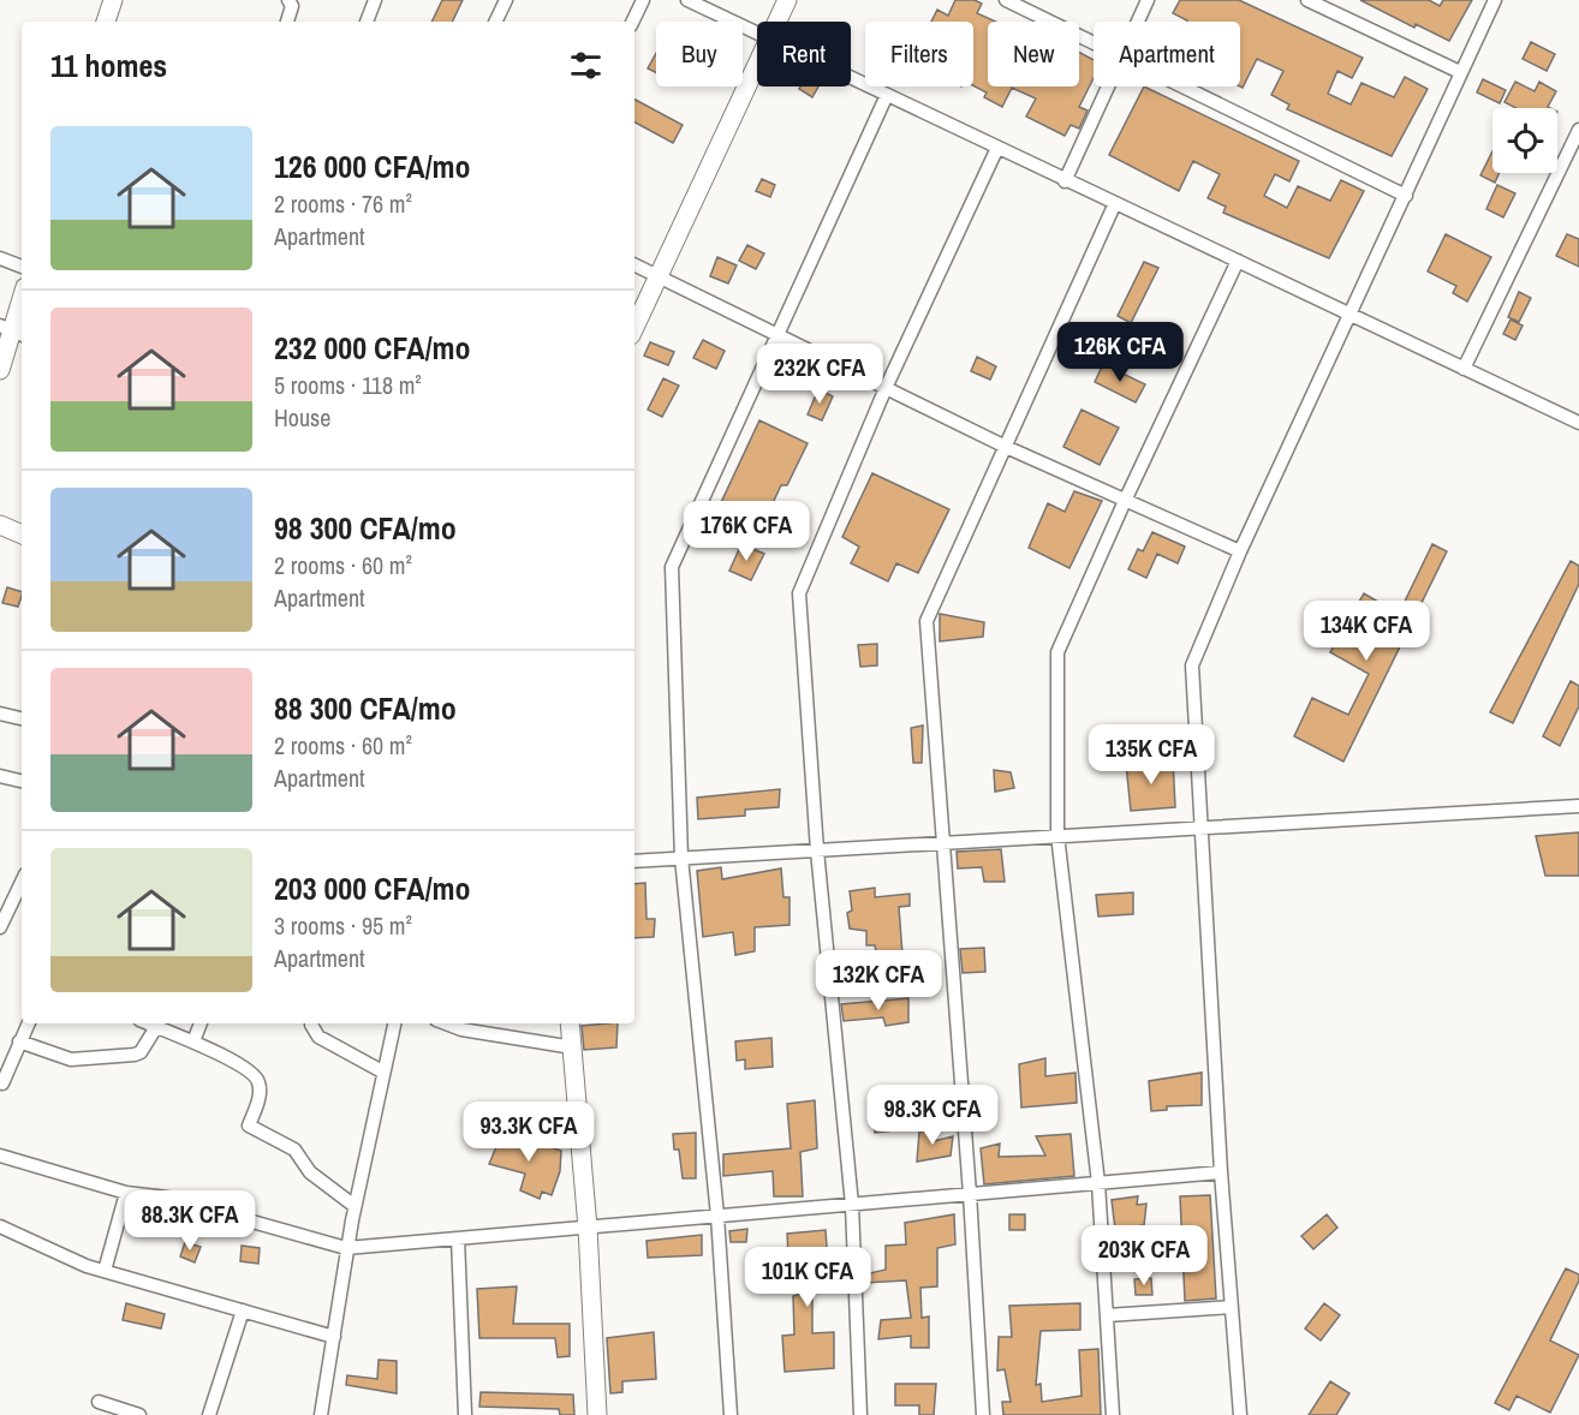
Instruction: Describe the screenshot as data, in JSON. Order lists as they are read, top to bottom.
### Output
{
  "page": {
    "chip": [
      "Buy",
      "Rent",
      "Filters",
      "New",
      "Apartment"
    ],
    "heading": "11 homes",
    "list": [
      {
        "name": "126 000 CFA/mo",
        "note": "2 rooms · 76 m² · Apartment"
      },
      {
        "name": "232 000 CFA/mo",
        "note": "5 rooms · 118 m² · House"
      },
      {
        "name": "98 300 CFA/mo",
        "note": "2 rooms · 60 m² · Apartment"
      },
      {
        "name": "88 300 CFA/mo",
        "note": "2 rooms · 60 m² · Apartment"
      },
      {
        "name": "203 000 CFA/mo",
        "note": "3 rooms · 95 m² · Apartment"
      }
    ],
    "price": [
      "126K CFA",
      "232K CFA",
      "176K CFA",
      "134K CFA",
      "135K CFA",
      "132K CFA",
      "98.3K CFA",
      "93.3K CFA",
      "88.3K CFA",
      "203K CFA",
      "101K CFA"
    ]
  }
}
